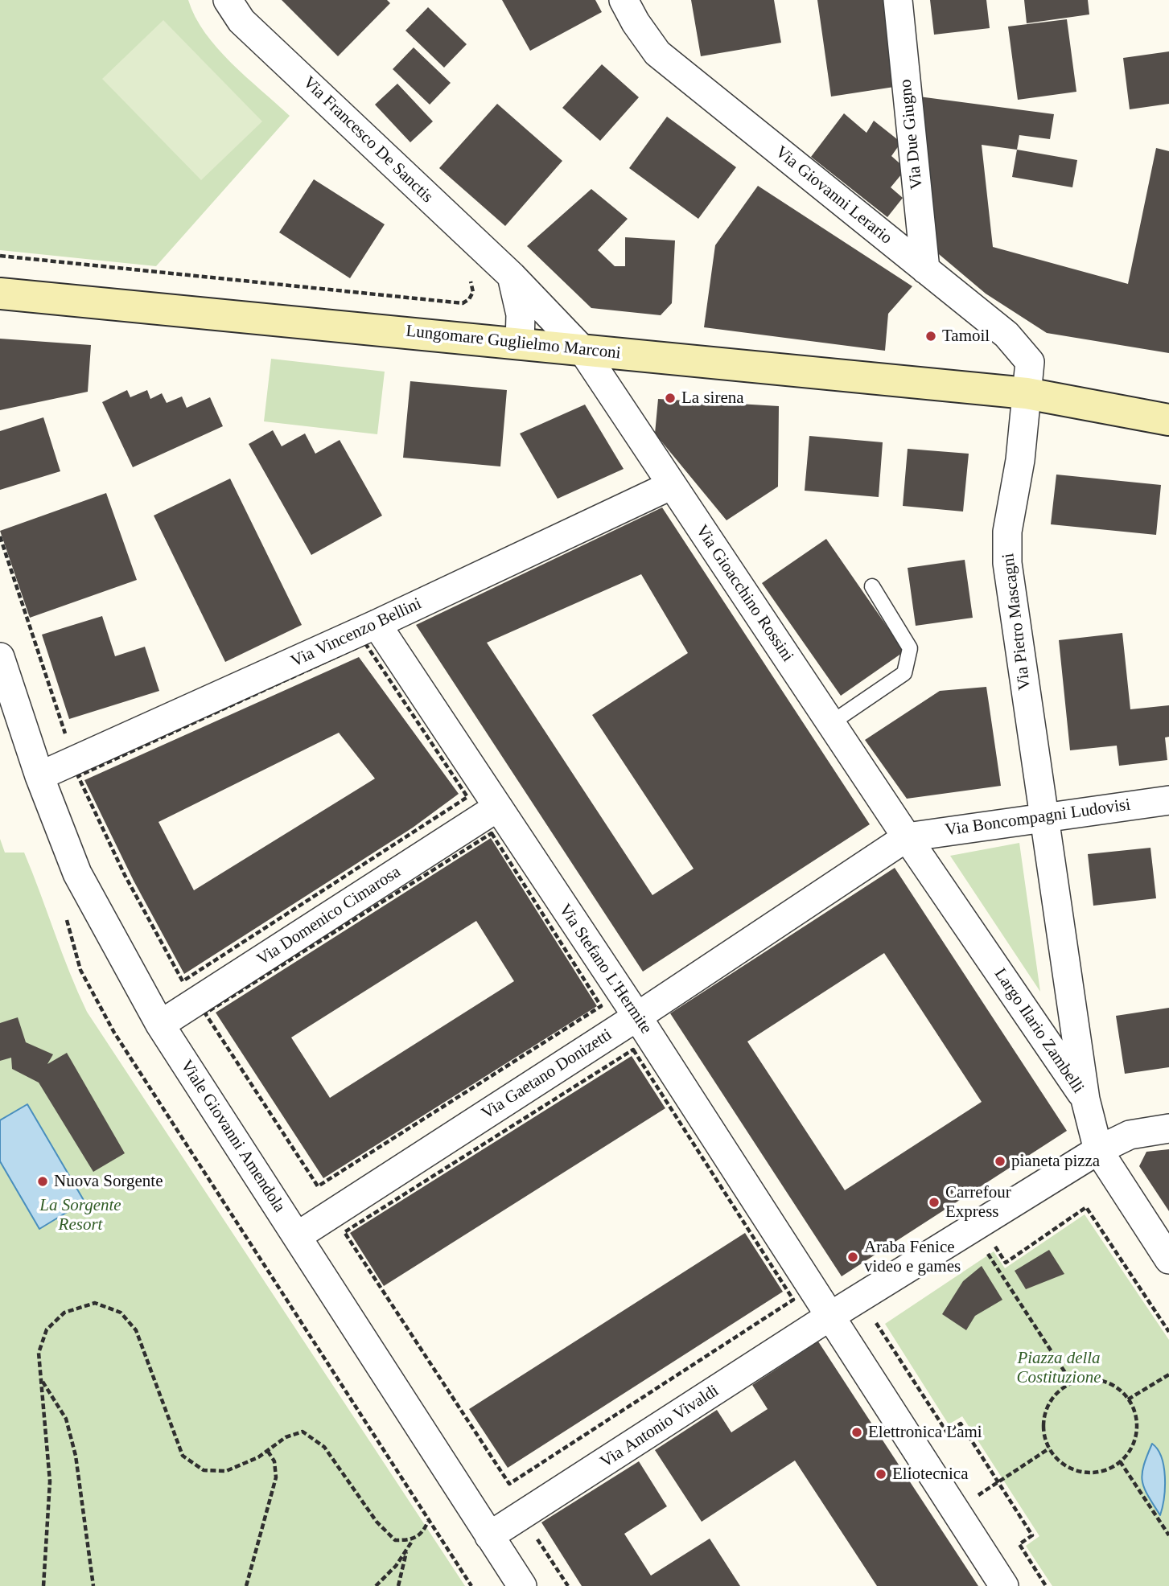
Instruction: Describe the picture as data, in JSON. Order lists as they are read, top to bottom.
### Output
{
  "streets": {
    "street": [
      "Via Due Giugno",
      "Via Francesco De Sanctis",
      "Via Giovanni Lerario",
      "Lungomare Guglielmo Marconi",
      "Via Gioacchino Rossini",
      "Via Pietro Mascagni",
      "Via Vincenzo Bellini",
      "Via Boncompagni Ludovisi",
      "Via Domenico Cimarosa",
      "Via Stefano L'Hermite",
      "Largo Ilario Zambelli",
      "Via Gaetano Donizetti",
      "Viale Giovanni Amendola",
      "Via Antonio Vivaldi"
    ]
  },
  "crossings": [
    ["Via Due Giugno", "Via Giovanni Lerario"],
    ["Via Francesco De Sanctis", "Lungomare Guglielmo Marconi"],
    ["Via Francesco De Sanctis", "Via Gioacchino Rossini"],
    ["Via Giovanni Lerario", "Lungomare Guglielmo Marconi"],
    ["Via Giovanni Lerario", "Via Pietro Mascagni"],
    ["Lungomare Guglielmo Marconi", "Via Gioacchino Rossini"],
    ["Lungomare Guglielmo Marconi", "Via Pietro Mascagni"],
    ["Via Gioacchino Rossini", "Via Vincenzo Bellini"],
    ["Via Gioacchino Rossini", "Via Boncompagni Ludovisi"],
    ["Via Gioacchino Rossini", "Largo Ilario Zambelli"],
    ["Via Gioacchino Rossini", "Via Gaetano Donizetti"],
    ["Via Pietro Mascagni", "Via Boncompagni Ludovisi"],
    ["Via Pietro Mascagni", "Largo Ilario Zambelli"],
    ["Via Vincenzo Bellini", "Via Stefano L'Hermite"],
    ["Via Vincenzo Bellini", "Viale Giovanni Amendola"],
    ["Via Boncompagni Ludovisi", "Largo Ilario Zambelli"],
    ["Via Boncompagni Ludovisi", "Via Gaetano Donizetti"],
    ["Via Domenico Cimarosa", "Via Stefano L'Hermite"],
    ["Via Domenico Cimarosa", "Viale Giovanni Amendola"],
    ["Via Stefano L'Hermite", "Via Gaetano Donizetti"],
    ["Via Stefano L'Hermite", "Via Antonio Vivaldi"],
    ["Largo Ilario Zambelli", "Via Gaetano Donizetti"],
    ["Via Gaetano Donizetti", "Viale Giovanni Amendola"],
    ["Viale Giovanni Amendola", "Via Antonio Vivaldi"]
  ],
  "parks": ["La Sorgente Resort", "Piazza della Costituzione"],
  "places": [
    "Tamoil",
    "La sirena",
    "pianeta pizza",
    "Nuova Sorgente",
    "Carrefour Express",
    "Araba Fenice video e games",
    "Elettronica Lami",
    "Eliotecnica"
  ]
}
